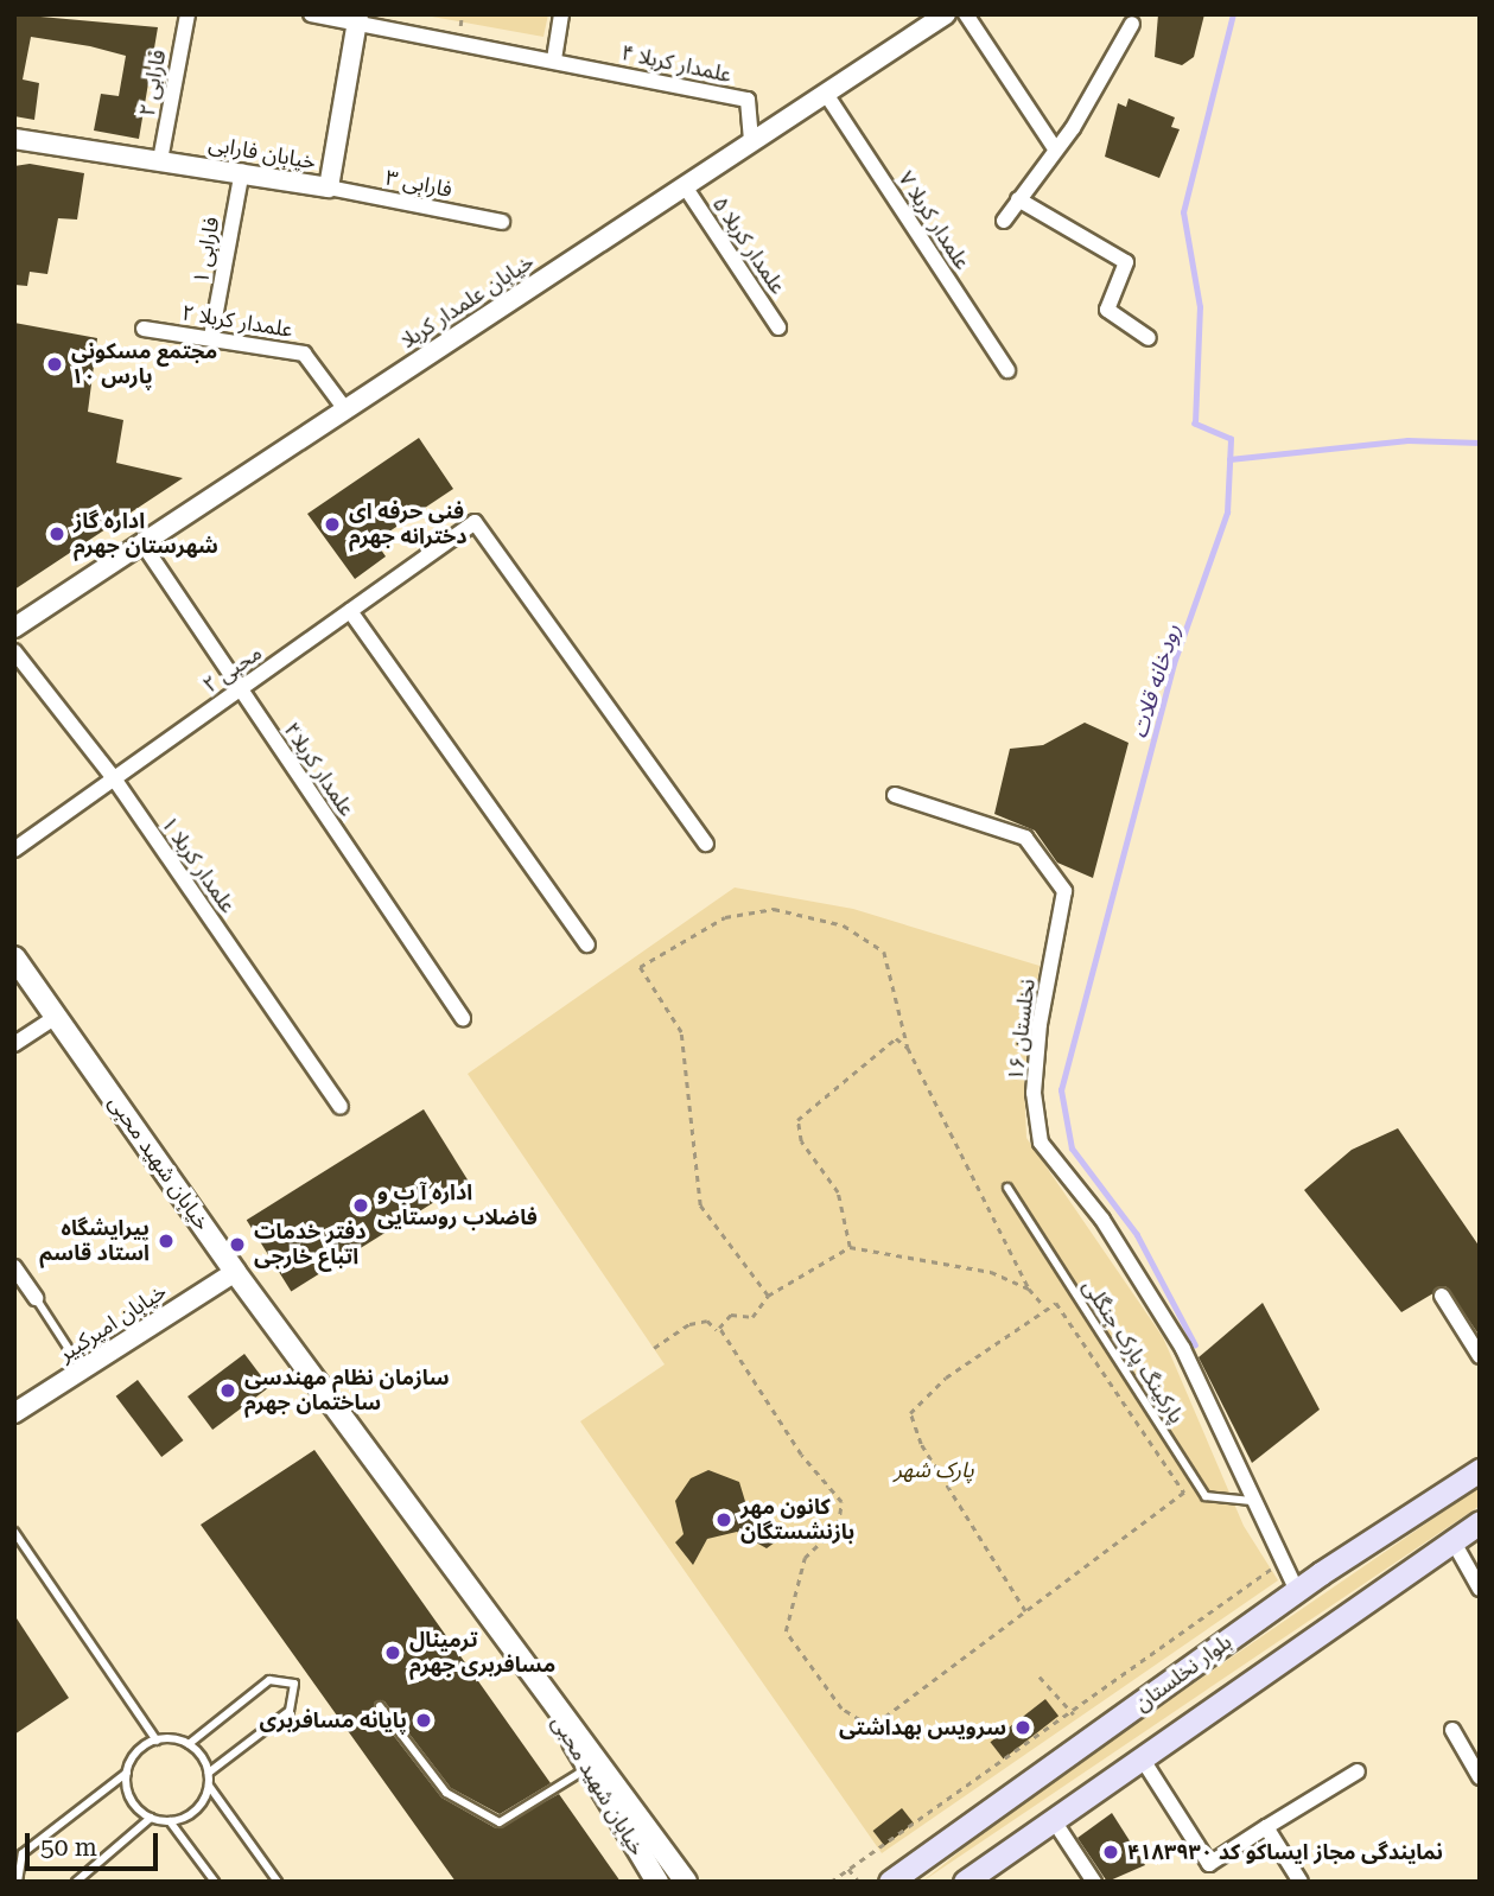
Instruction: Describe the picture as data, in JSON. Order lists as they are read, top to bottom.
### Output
{
  "streets": {
    "main road": ["خیابان شهید محبی", "بلوار نخلستان"],
    "street": [
      "علمدار کربلا ۴",
      "فارابی ۲",
      "خیابان فارابی",
      "فارابی ۳",
      "علمدار کربلا ۷",
      "علمدار کربلا ۵",
      "فارابی ۱",
      "خیابان علمدار کربلا",
      "علمدار کربلا ۲",
      "محبی ۲",
      "علمدار کربلا۳",
      "علمدار کربلا ۱",
      "نخلستان ۱۶",
      "خیابان امیرکبیر"
    ],
    "lane": ["پارکینگ پارک جنگلی"]
  },
  "crossings": [
    ["علمدار کربلا ۴", "خیابان علمدار کربلا"],
    ["فارابی ۲", "خیابان فارابی"],
    ["خیابان فارابی", "فارابی ۳"],
    ["خیابان فارابی", "فارابی ۱"],
    ["علمدار کربلا ۷", "خیابان علمدار کربلا"],
    ["علمدار کربلا ۵", "خیابان علمدار کربلا"],
    ["فارابی ۱", "علمدار کربلا ۲"],
    ["خیابان علمدار کربلا", "علمدار کربلا ۲"],
    ["خیابان علمدار کربلا", "علمدار کربلا۳"],
    ["محبی ۲", "علمدار کربلا۳"],
    ["محبی ۲", "علمدار کربلا ۱"],
    ["نخلستان ۱۶", "پارکینگ پارک جنگلی"],
    ["نخلستان ۱۶", "بلوار نخلستان"],
    ["خیابان شهید محبی", "خیابان امیرکبیر"]
  ],
  "water": ["رودخانه قلات"],
  "parks": ["پارک شهر"],
  "places": [
    "مجتمع مسکونی پارس ۱۰",
    "فنی حرفه ای دخترانه جهرم",
    "اداره گاز شهرستان جهرم",
    "اداره آ ب و فاضلاب روستایی",
    "پیرایشگاه استاد قاسم",
    "دفتر خدمات اتباع خارجی",
    "سازمان نظام مهندسی ساختمان جهرم",
    "کانون مهر بازنشستگان",
    "ترمینال مسافربری جهرم",
    "پایانه مسافربری",
    "سرویس بهداشتی",
    "نمایندگی مجاز ایساکو کد ۴۱۸۳۹۳۰"
  ],
  "scale_bar": "50 m"
}
